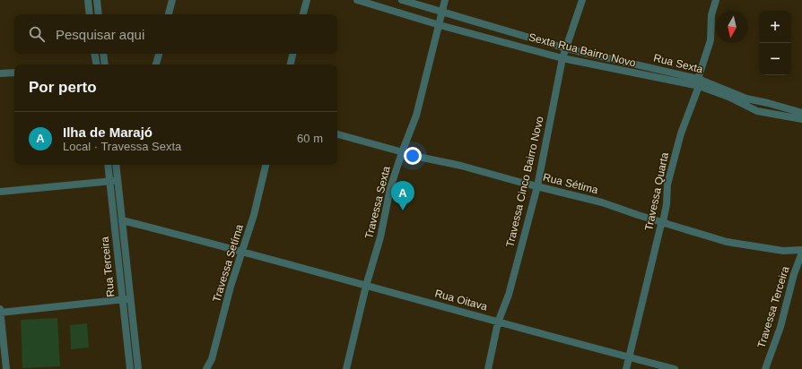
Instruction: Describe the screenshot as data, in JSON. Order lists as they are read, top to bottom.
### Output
{
  "streets": {
    "street": [
      "Sexta Rua Bairro Novo",
      "Rua Sexta",
      "Travessa Cinco Bairro Novo",
      "Rua Sétima",
      "Travessa Quarta",
      "Travessa Sexta",
      "Travessa Setíma",
      "Rua Terceira",
      "Rua Oitava",
      "Travessa Terceira"
    ]
  },
  "crossings": [
    ["Sexta Rua Bairro Novo", "Rua Sexta"],
    ["Sexta Rua Bairro Novo", "Travessa Cinco Bairro Novo"],
    ["Sexta Rua Bairro Novo", "Travessa Quarta"],
    ["Sexta Rua Bairro Novo", "Travessa Sexta"],
    ["Rua Sexta", "Travessa Cinco Bairro Novo"],
    ["Rua Sexta", "Travessa Quarta"],
    ["Rua Sexta", "Travessa Sexta"],
    ["Travessa Cinco Bairro Novo", "Rua Sétima"],
    ["Travessa Cinco Bairro Novo", "Rua Oitava"],
    ["Rua Sétima", "Travessa Quarta"],
    ["Rua Sétima", "Travessa Sexta"],
    ["Rua Sétima", "Travessa Terceira"],
    ["Travessa Quarta", "Rua Oitava"],
    ["Travessa Sexta", "Rua Oitava"],
    ["Travessa Setíma", "Rua Oitava"],
    ["Rua Terceira", "Rua Oitava"]
  ],
  "north": "bottom",
  "page": {
    "map_buttons": ["+", "−"],
    "search": "Pesquisar aqui",
    "heading": "Por perto",
    "list": [
      {
        "mark": "A",
        "name": "Ilha de Marajó",
        "note": "Local · Travessa Sexta",
        "value": "60 m"
      }
    ],
    "pins": "A"
  }
}
